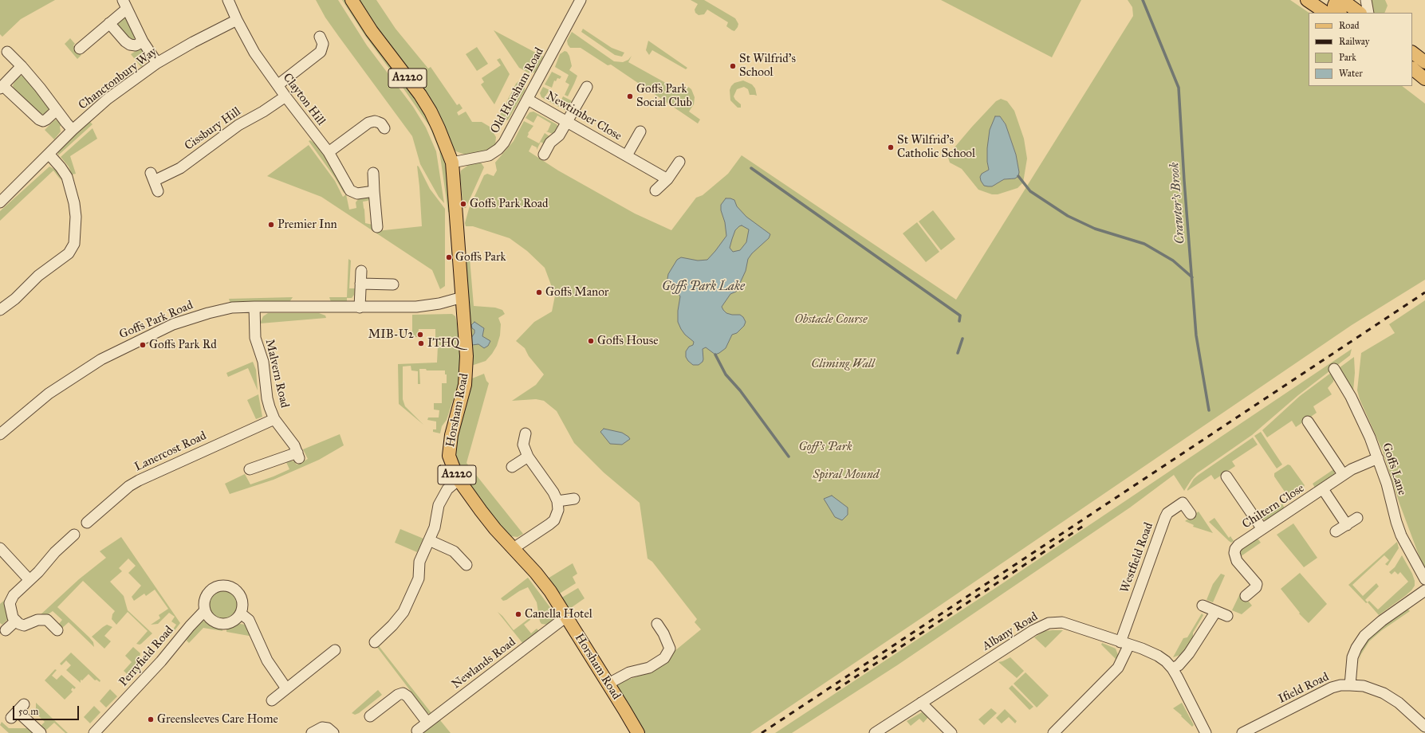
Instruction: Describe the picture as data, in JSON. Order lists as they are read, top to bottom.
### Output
{
  "streets": {
    "main road": ["A2220", "Horsham Road"],
    "street": [
      "Chanctonbury Way",
      "Old Horsham Road",
      "Clayton Hill",
      "Newtimber Close",
      "Cissbury Hill",
      "Goffs Park Road",
      "Malvern Road",
      "Lanercost Road",
      "Goffs Lane",
      "Chiltern Close",
      "Westfield Road",
      "Albany Road",
      "Perryfield Road",
      "Newlands Road",
      "Ifield Road"
    ]
  },
  "crossings": [
    ["Chanctonbury Way", "Clayton Hill"],
    ["Old Horsham Road", "Newtimber Close"],
    ["Old Horsham Road", "Horsham Road"],
    ["Clayton Hill", "Cissbury Hill"],
    ["Goffs Park Road", "Malvern Road"],
    ["Goffs Park Road", "Horsham Road"],
    ["Malvern Road", "Lanercost Road"],
    ["Horsham Road", "Newlands Road"],
    ["Goffs Lane", "Chiltern Close"],
    ["Westfield Road", "Albany Road"]
  ],
  "water": ["Crawter's Brook", "Goffs Park Lake"],
  "parks": [
    "Obstacle Course",
    "Climing Wall",
    "Goff's Park",
    "Spiral Mound"
  ],
  "places": [
    "St Wilfrid's School",
    "Goffs Park Social Club",
    "St Wilfrid's Catholic School",
    "Goffs Park Road",
    "Premier Inn",
    "Goffs Park",
    "Goffs Manor",
    "MIB-U2",
    "Goffs House",
    "ITHQ",
    "Goffs Park Rd",
    "Canella Hotel",
    "Greensleeves Care Home"
  ],
  "legend": [
    "Road",
    "Railway",
    "Park",
    "Water"
  ],
  "scale_bar": "50 m"
}
